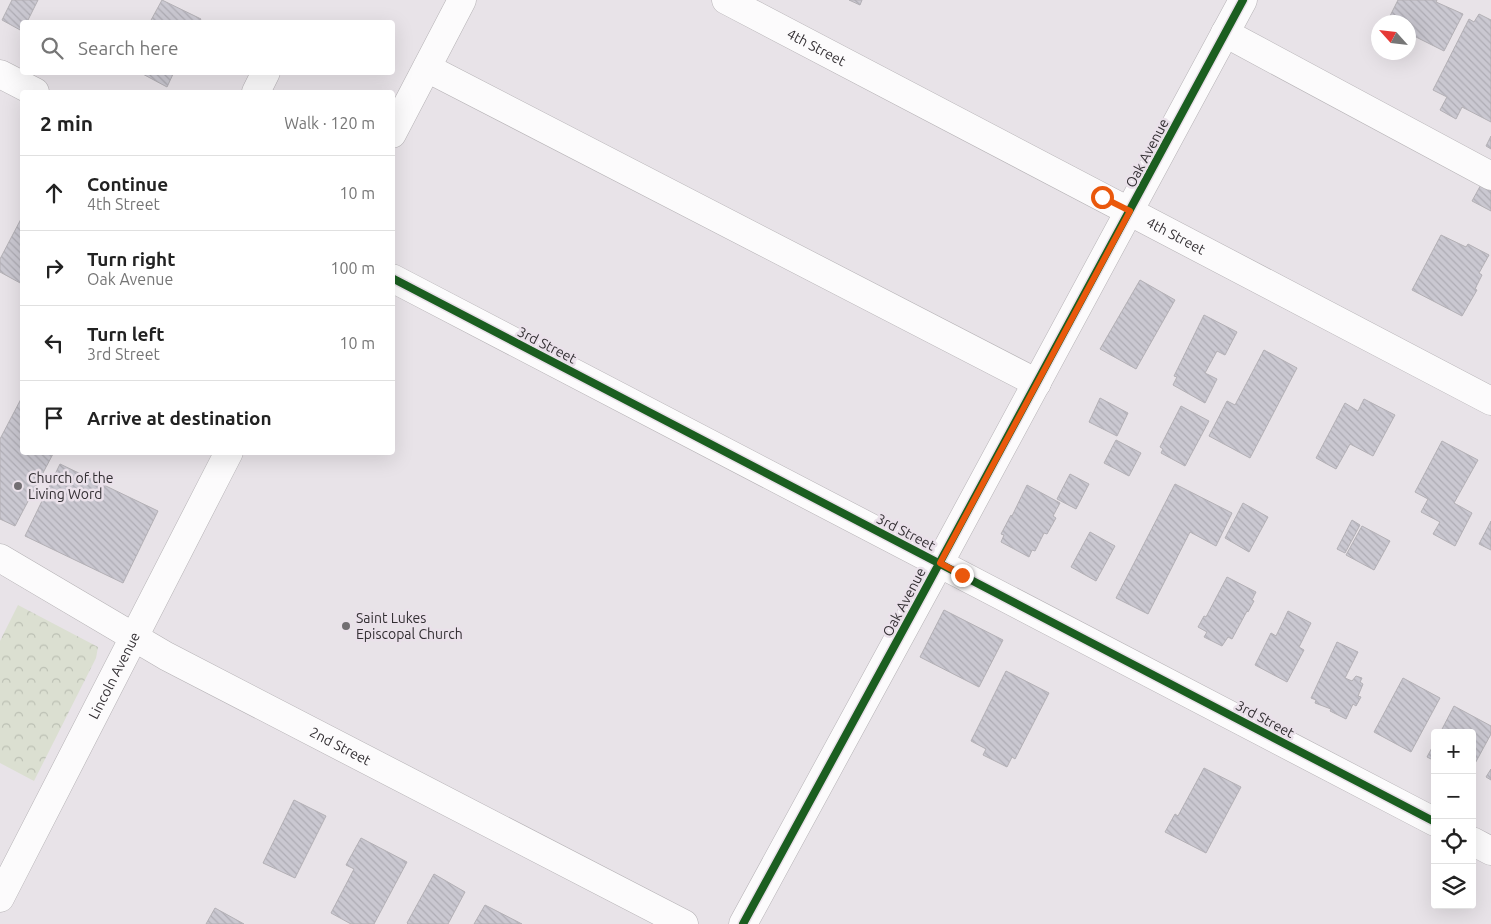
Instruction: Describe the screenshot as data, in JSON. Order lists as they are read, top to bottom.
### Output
{
  "streets": {
    "street": [
      "4th Street",
      "Oak Avenue",
      "3rd Street",
      "Lincoln Avenue",
      "2nd Street"
    ]
  },
  "crossings": [
    ["4th Street", "Oak Avenue"],
    ["Oak Avenue", "3rd Street"],
    ["Lincoln Avenue", "2nd Street"]
  ],
  "places": ["Church of the Living Word", "Saint Lukes Episcopal Church"],
  "north": "top left",
  "page": {
    "search": "Search here",
    "heading": ["2 min", "Walk · 120 m"],
    "list": [
      ["Continue", "4th Street", "10 m"],
      ["Turn right", "Oak Avenue", "100 m"],
      ["Turn left", "3rd Street", "10 m"],
      "Arrive at destination"
    ],
    "map_buttons": ["+", "−"]
  }
}
